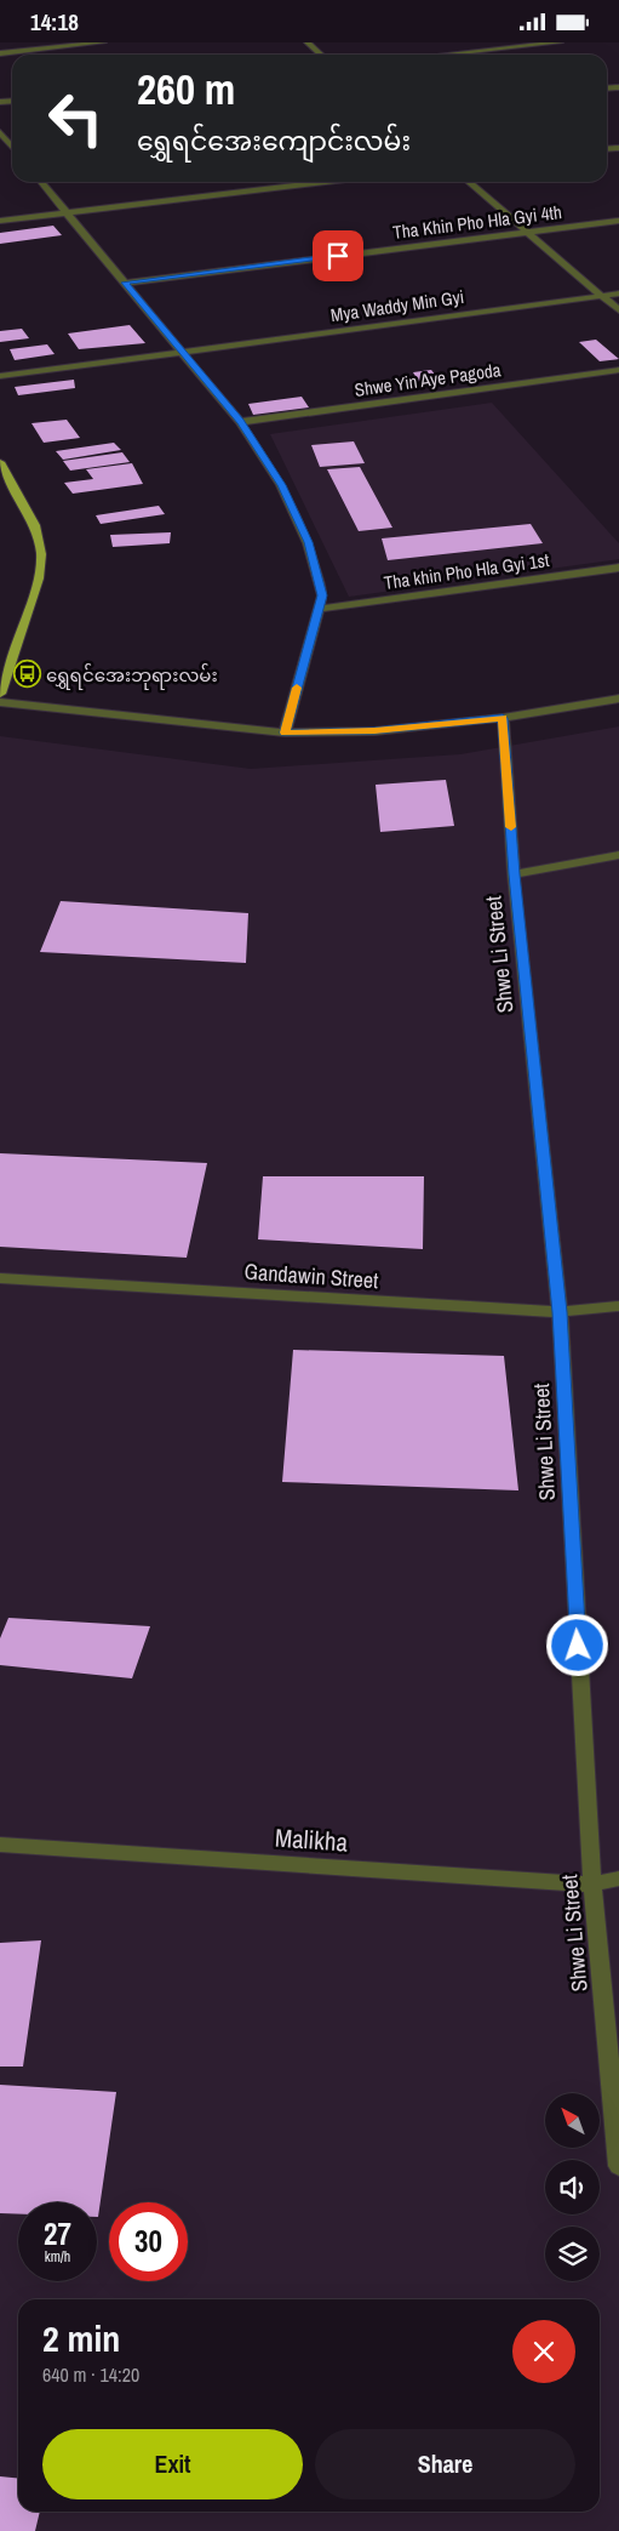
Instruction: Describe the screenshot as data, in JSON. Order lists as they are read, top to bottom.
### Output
{
  "streets": {
    "street": [
      "Tha Khin Pho Hla Gyi 4th",
      "Mya Waddy Min Gyi",
      "Shwe Yin Aye Pagoda",
      "Tha khin Pho Hla Gyi 1st",
      "Shwe Li Street",
      "Gandawin Street",
      "Malikha"
    ]
  },
  "crossings": [
    ["Shwe Li Street", "Gandawin Street"],
    ["Shwe Li Street", "Malikha"]
  ],
  "places": {
    "bus stop": ["ရွှေရင်အေးဘုရားလမ်း"]
  },
  "north": "top left",
  "page": {
    "status": "14:18",
    "turn": ["260 m", "ရွှေရင်အေးကျောင်းလမ်း"],
    "speed": "27 km/h",
    "limit": "30",
    "heading": ["2 min", "640 m · 14:20"],
    "buttons": ["Exit", "Share"]
  }
}
